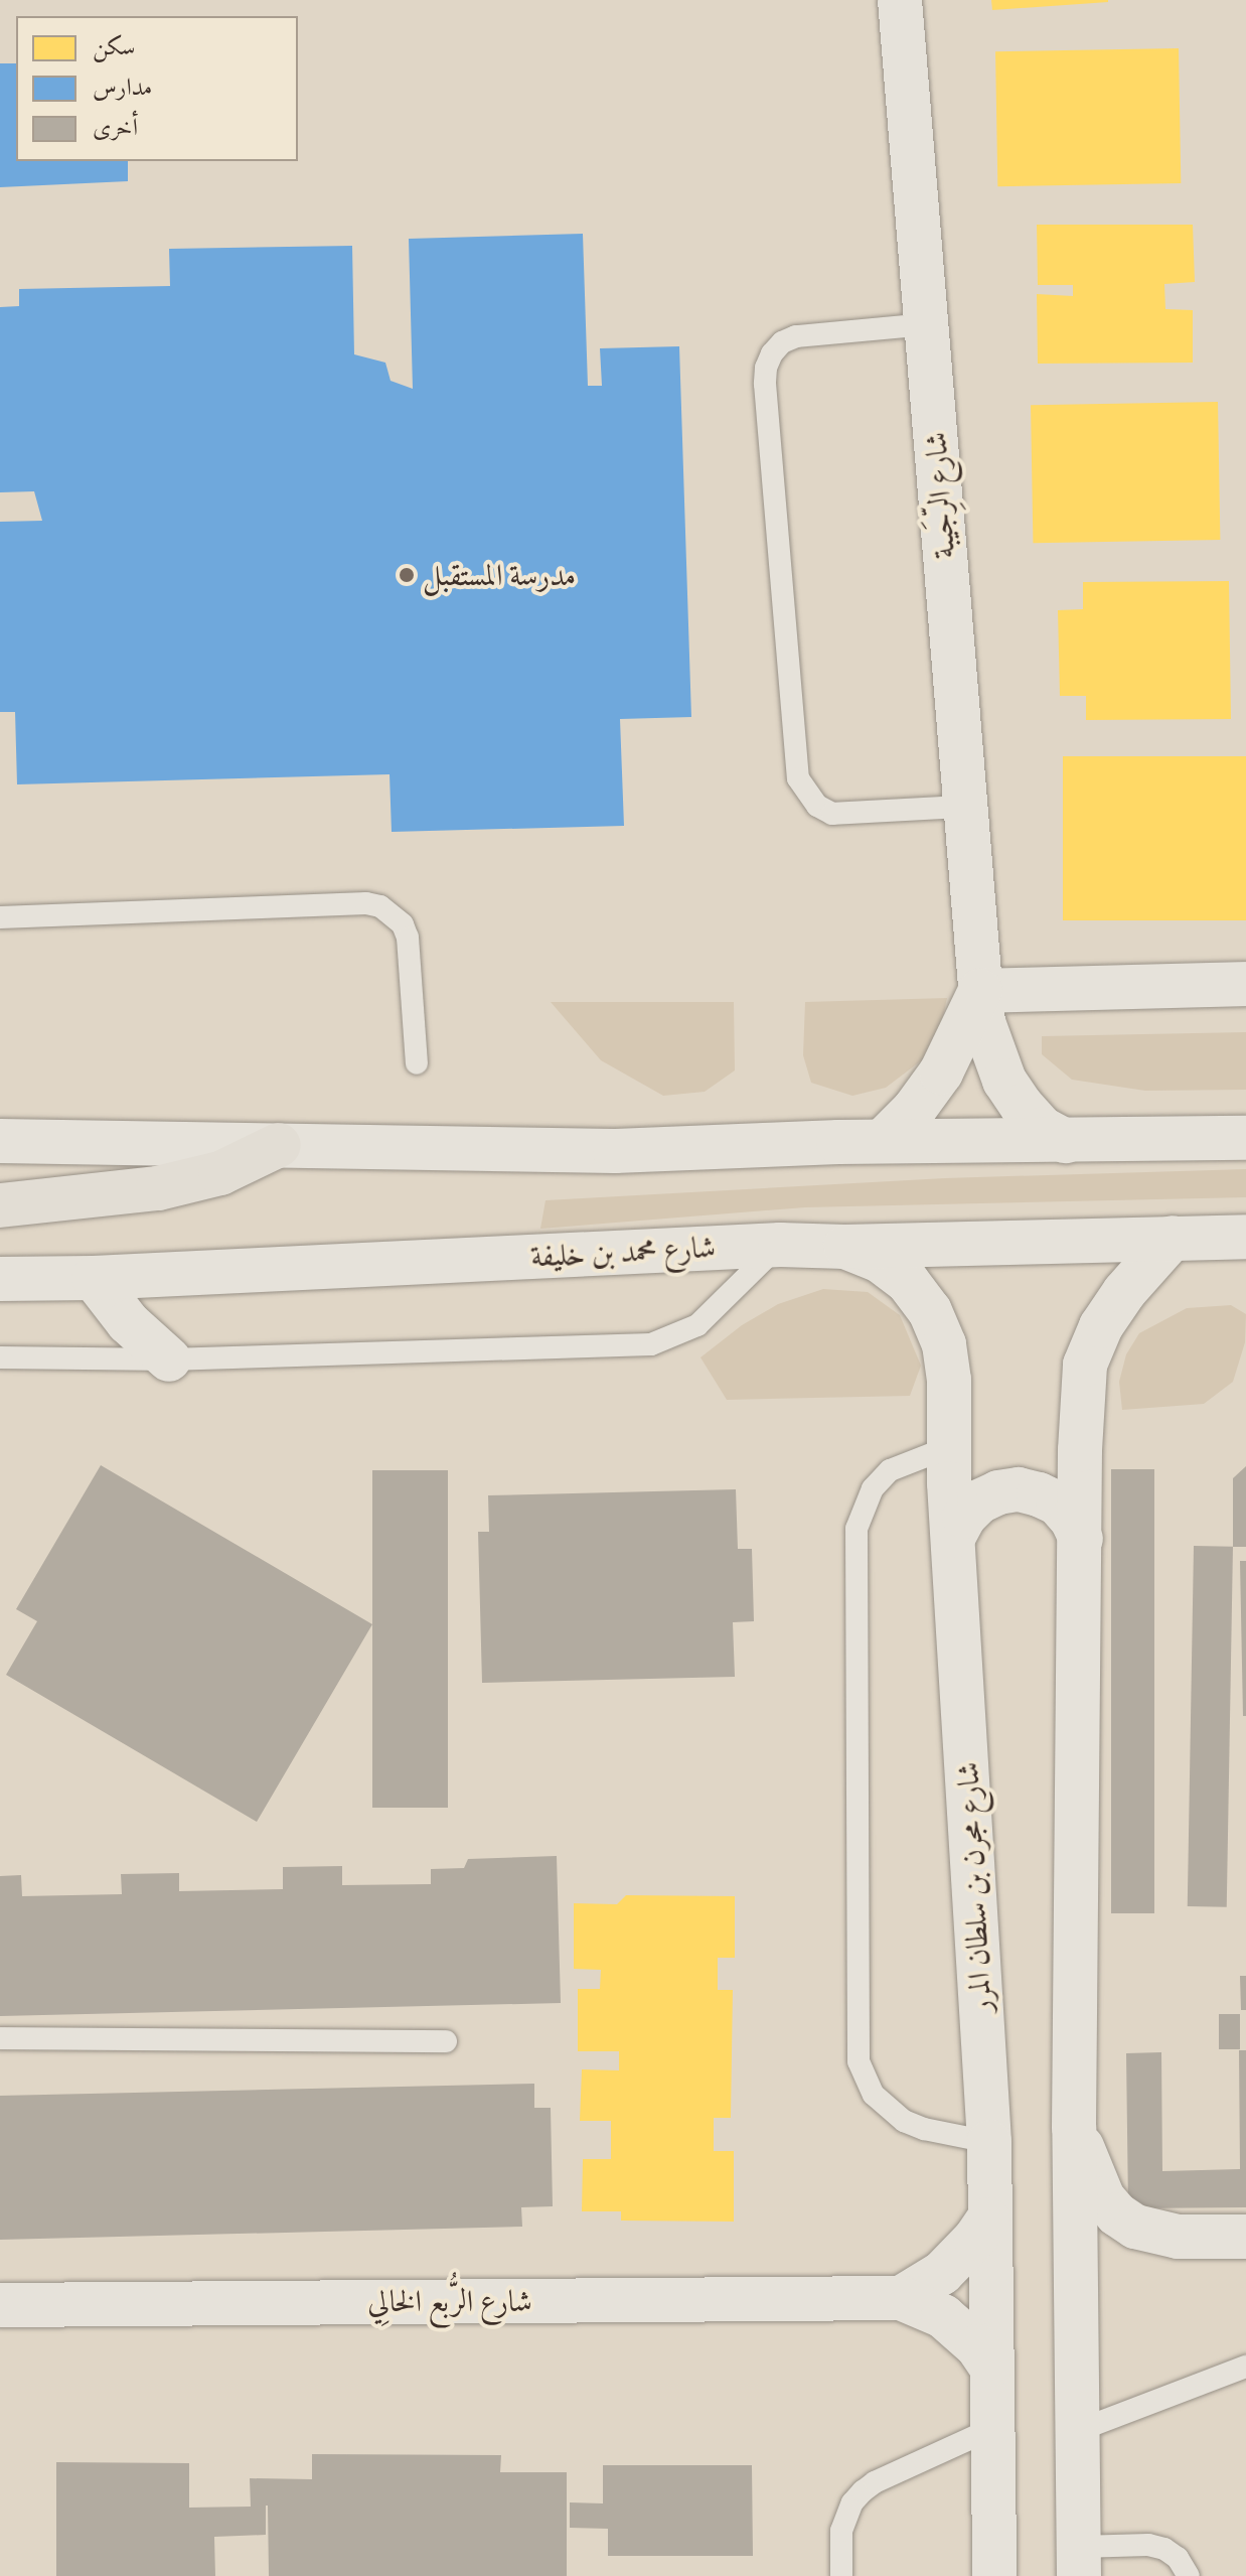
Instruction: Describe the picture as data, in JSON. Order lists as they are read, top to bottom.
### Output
{
  "streets": {
    "street": [
      "شارع الرِّجَيبة",
      "شارع محمد بن خليفة",
      "شارع مجرن بن سلطان المرر",
      "شارع الرُّبع الخالِي"
    ]
  },
  "crossings": [
    ["شارع محمد بن خليفة", "شارع مجرن بن سلطان المرر"],
    ["شارع مجرن بن سلطان المرر", "شارع الرُّبع الخالِي"]
  ],
  "places": ["مدرسة المستقبل"],
  "legend": ["سكن", "مدارس", "أخرى"]
}
